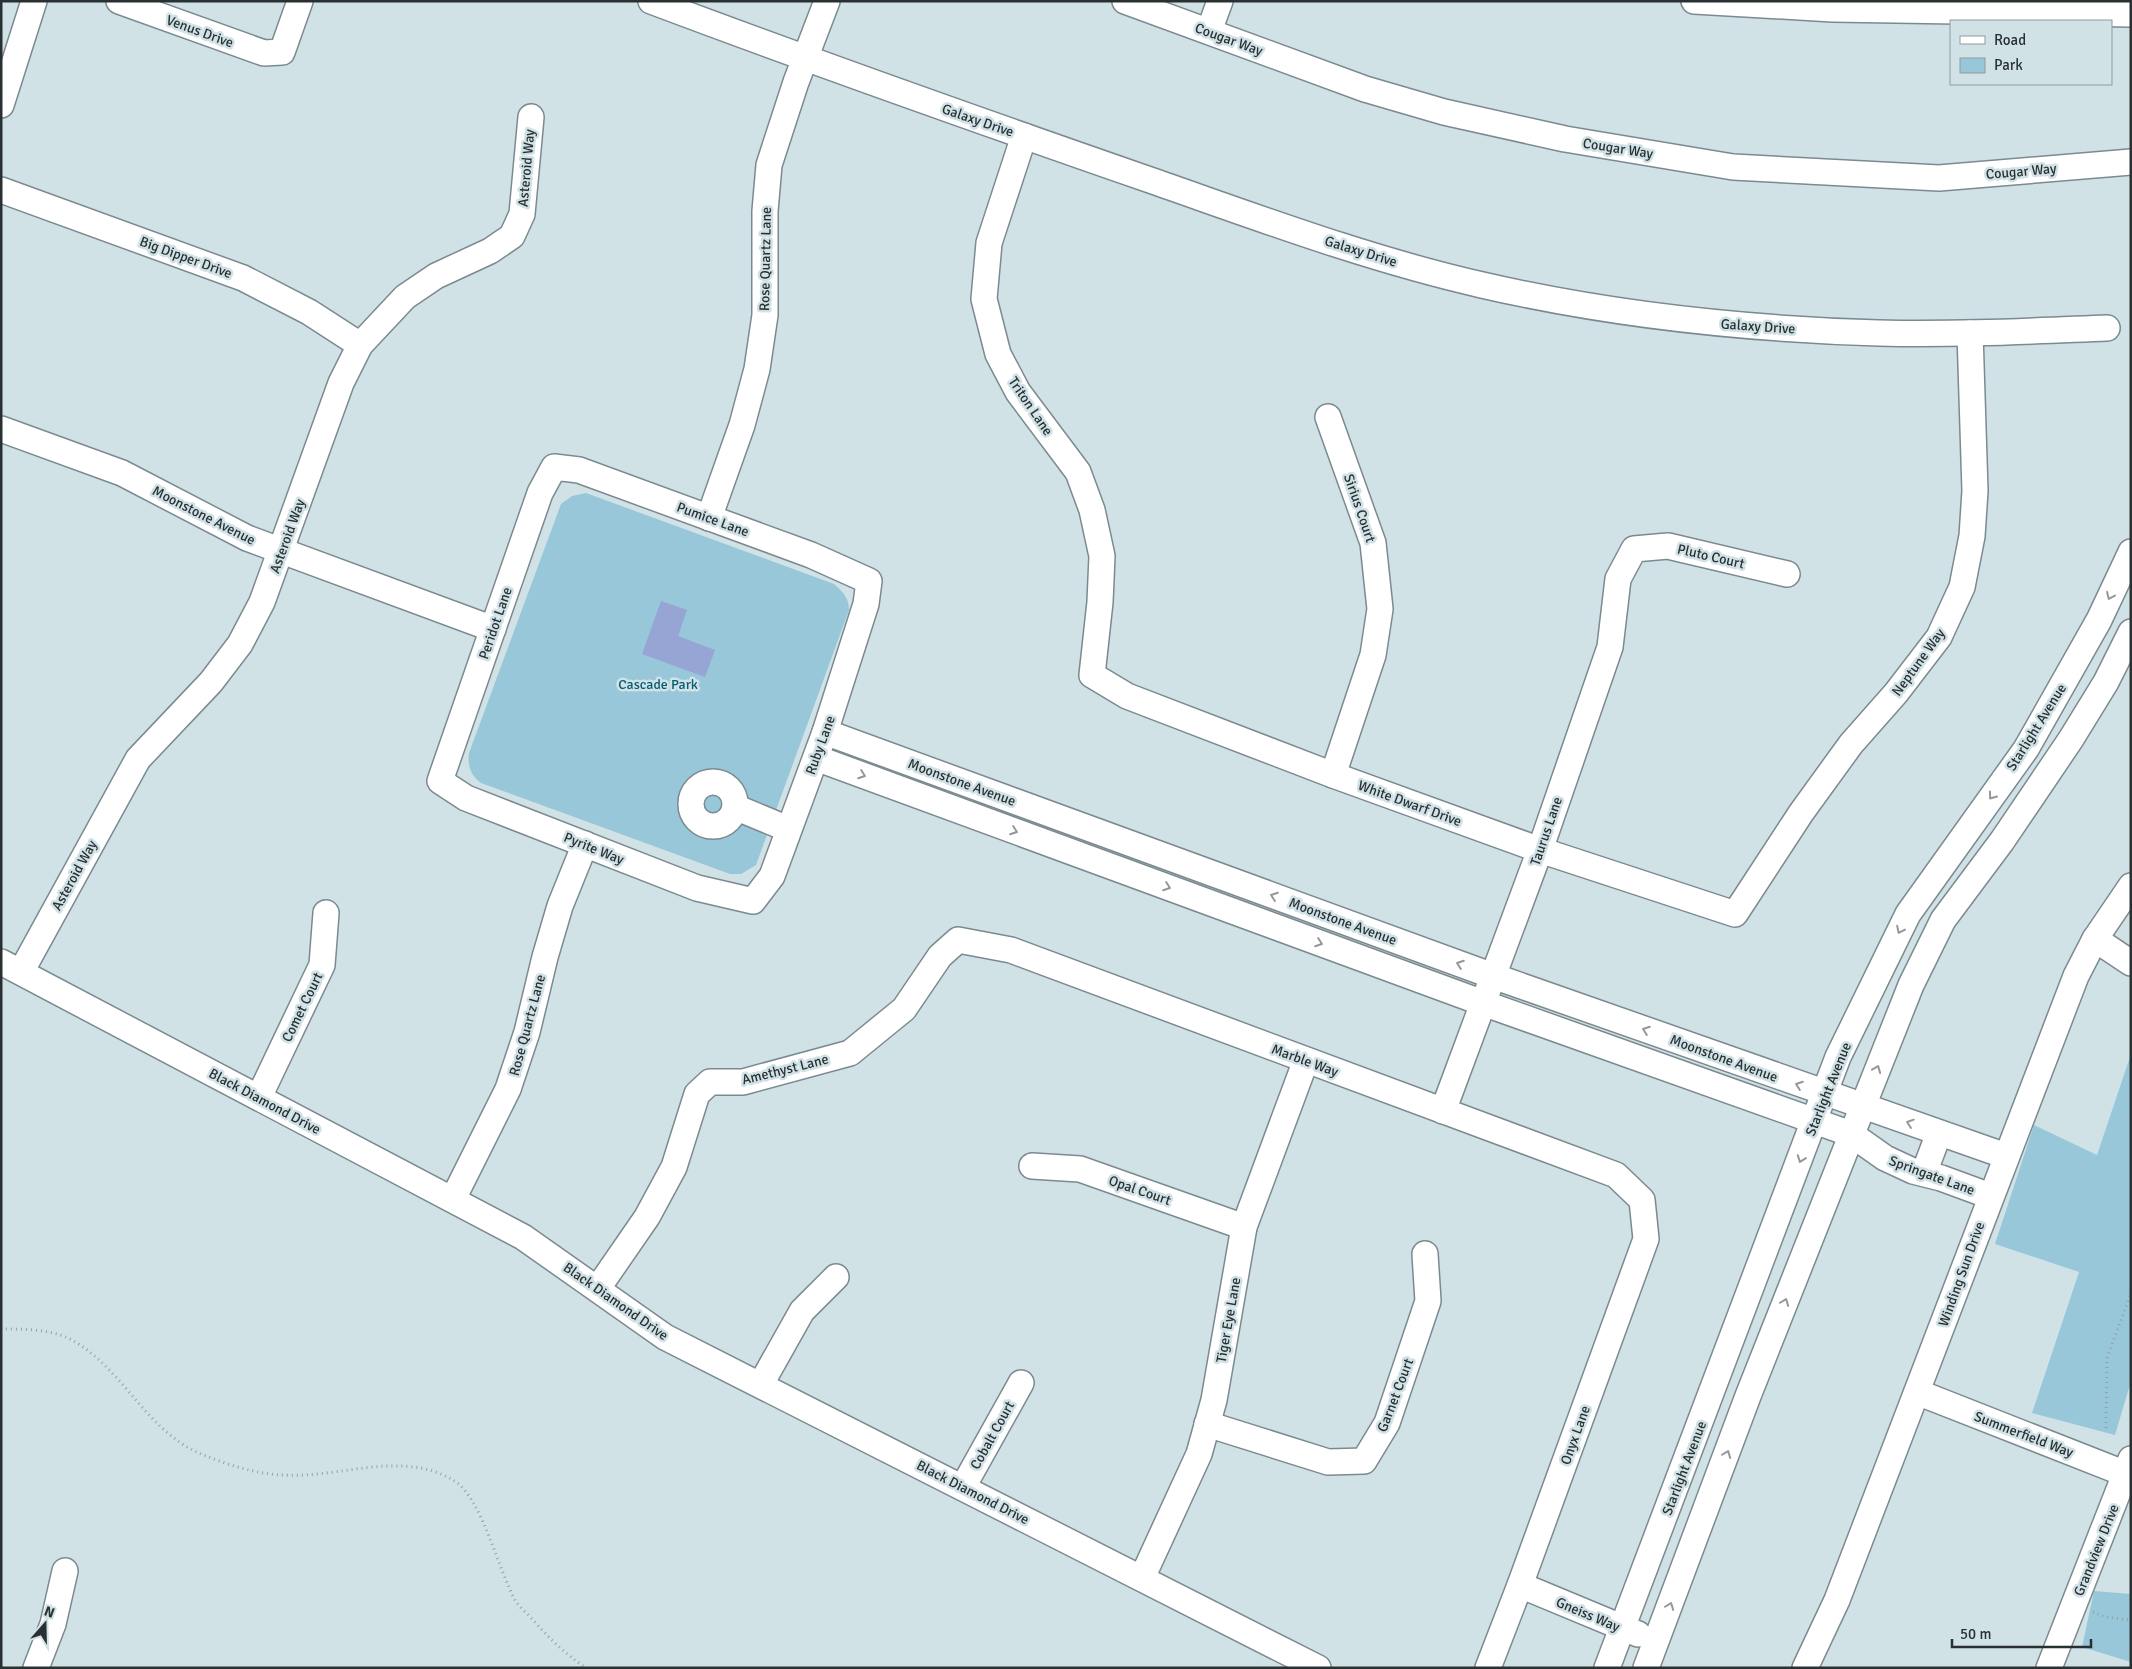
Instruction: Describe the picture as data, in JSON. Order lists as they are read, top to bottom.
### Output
{
  "streets": {
    "street": [
      "Venus Drive",
      "Cougar Way",
      "Galaxy Drive",
      "Asteroid Way",
      "Big Dipper Drive",
      "Rose Quartz Lane",
      "Triton Lane",
      "Sirius Court",
      "Moonstone Avenue",
      "Pumice Lane",
      "Pluto Court",
      "Peridot Lane",
      "Neptune Way",
      "Starlight Avenue",
      "Ruby Lane",
      "White Dwarf Drive",
      "Taurus Lane",
      "Pyrite Way",
      "Comet Court",
      "Marble Way",
      "Amethyst Lane",
      "Black Diamond Drive",
      "Springate Lane",
      "Opal Court",
      "Winding Sun Drive",
      "Tiger Eye Lane",
      "Garnet Court",
      "Summerfield Way",
      "Cobalt Court",
      "Onyx Lane",
      "Grandview Drive",
      "Gneiss Way"
    ]
  },
  "crossings": [
    ["Galaxy Drive", "Rose Quartz Lane"],
    ["Galaxy Drive", "Triton Lane"],
    ["Galaxy Drive", "Neptune Way"],
    ["Asteroid Way", "Big Dipper Drive"],
    ["Asteroid Way", "Moonstone Avenue"],
    ["Asteroid Way", "Black Diamond Drive"],
    ["Rose Quartz Lane", "Pumice Lane"],
    ["Rose Quartz Lane", "Pyrite Way"],
    ["Rose Quartz Lane", "Black Diamond Drive"],
    ["Triton Lane", "White Dwarf Drive"],
    ["Sirius Court", "White Dwarf Drive"],
    ["Moonstone Avenue", "Peridot Lane"],
    ["Moonstone Avenue", "Starlight Avenue"],
    ["Moonstone Avenue", "Ruby Lane"],
    ["Moonstone Avenue", "Taurus Lane"],
    ["Moonstone Avenue", "Springate Lane"],
    ["Pumice Lane", "Peridot Lane"],
    ["Pumice Lane", "Ruby Lane"],
    ["Pluto Court", "Taurus Lane"],
    ["Peridot Lane", "Pyrite Way"],
    ["Neptune Way", "White Dwarf Drive"],
    ["Starlight Avenue", "Gneiss Way"],
    ["Ruby Lane", "Pyrite Way"],
    ["White Dwarf Drive", "Taurus Lane"],
    ["Taurus Lane", "Marble Way"],
    ["Comet Court", "Black Diamond Drive"],
    ["Marble Way", "Amethyst Lane"],
    ["Marble Way", "Tiger Eye Lane"],
    ["Marble Way", "Onyx Lane"],
    ["Amethyst Lane", "Black Diamond Drive"],
    ["Black Diamond Drive", "Tiger Eye Lane"],
    ["Black Diamond Drive", "Cobalt Court"],
    ["Springate Lane", "Winding Sun Drive"],
    ["Opal Court", "Tiger Eye Lane"],
    ["Winding Sun Drive", "Summerfield Way"],
    ["Tiger Eye Lane", "Garnet Court"],
    ["Summerfield Way", "Grandview Drive"],
    ["Onyx Lane", "Gneiss Way"]
  ],
  "parks": ["Cascade Park"],
  "legend": ["Road", "Park"],
  "scale_bar": "50 m",
  "north": "top"
}
